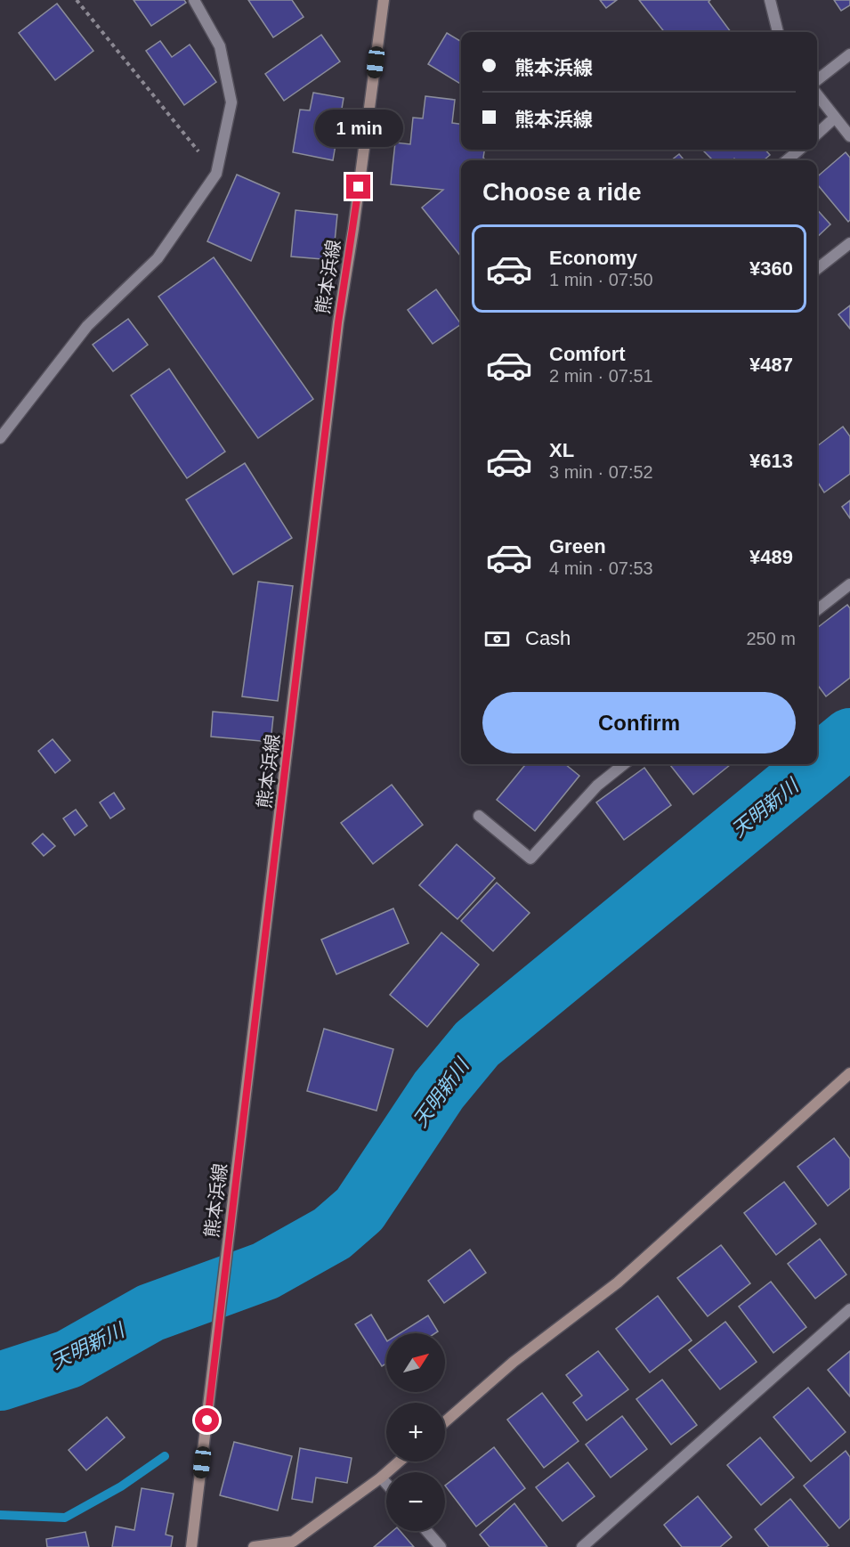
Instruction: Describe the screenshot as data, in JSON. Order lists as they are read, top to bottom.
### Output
{
  "streets": {
    "main road": ["熊本浜線"]
  },
  "water": ["天明新川"],
  "north": "top right",
  "page": {
    "banner": ["熊本浜線", "熊本浜線"],
    "bubble": "1 min",
    "heading": "Choose a ride",
    "list": [
      {
        "name": "Economy",
        "note": "1 min · 07:50",
        "value": "¥360"
      },
      {
        "name": "Comfort",
        "note": "2 min · 07:51",
        "value": "¥487"
      },
      {
        "name": "XL",
        "note": "3 min · 07:52",
        "value": "¥613"
      },
      {
        "name": "Green",
        "note": "4 min · 07:53",
        "value": "¥489"
      }
    ],
    "pay": ["Cash", "250 m"],
    "buttons": "Confirm",
    "map_buttons": ["+", "−"]
  }
}
